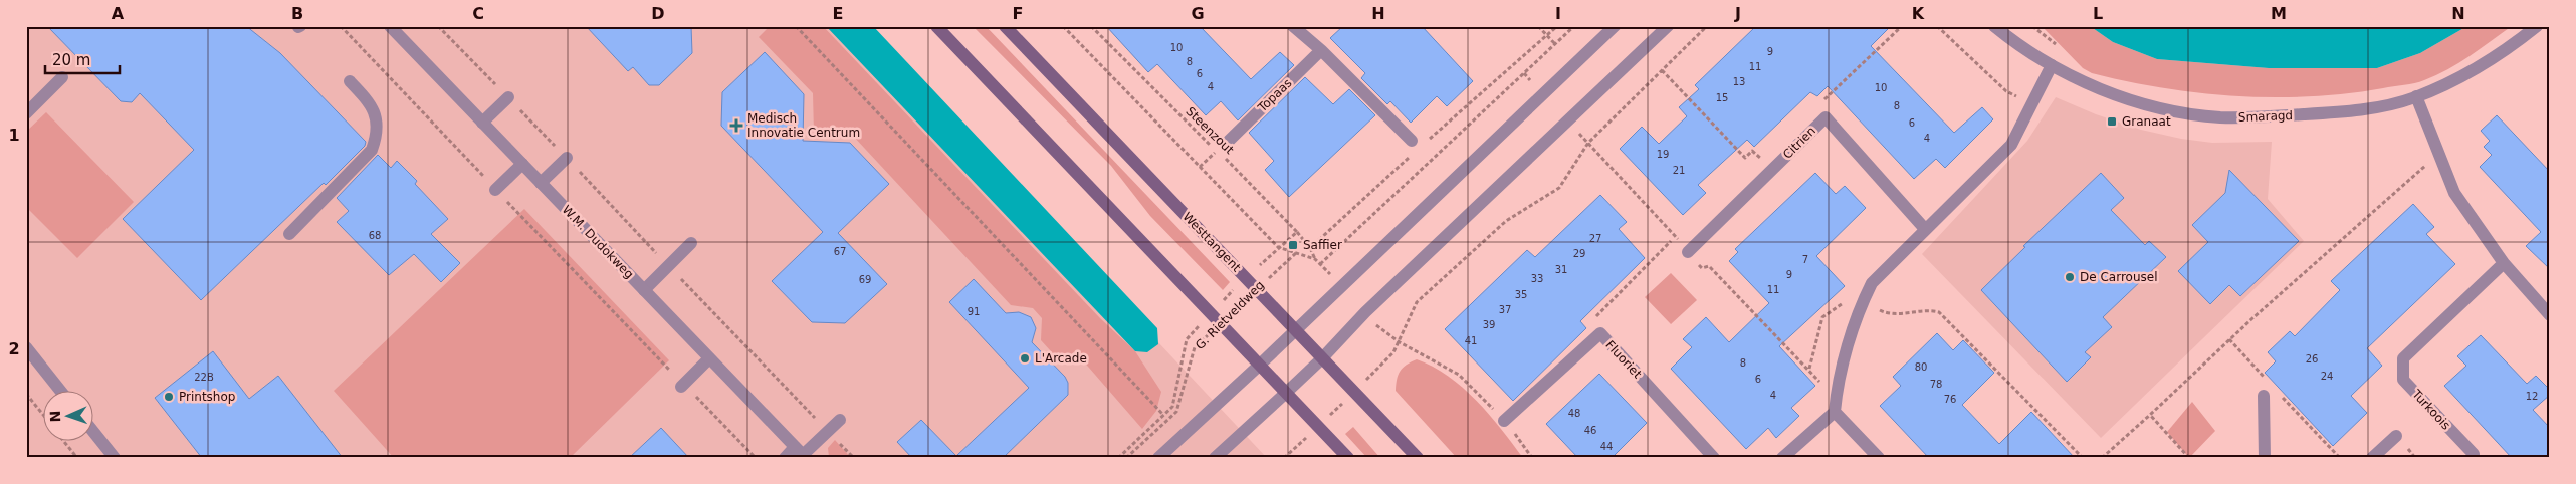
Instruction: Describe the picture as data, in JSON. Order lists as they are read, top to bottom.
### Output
{
  "streets": {
    "main road": ["Westtangent"],
    "street": [
      "Topaas",
      "Smaragd",
      "Citrien",
      "W.M. Dudokweg",
      "Fluoriet",
      "Turkoois"
    ],
    "path": ["Steenzout", "G. Rietveldweg"]
  },
  "crossings": [
    ["Westtangent", "G. Rietveldweg"]
  ],
  "places": {
    "transit": ["Granaat", "Saffier"],
    "health": ["Medisch Innovatie Centrum"],
    "other": ["De Carrousel", "L'Arcade", "Printshop"]
  },
  "house_numbers": [
    "10",
    "9",
    "8",
    "11",
    "6",
    "13",
    "4",
    "10",
    "15",
    "8",
    "6",
    "4",
    "19",
    "21",
    "68",
    "27",
    "67",
    "29",
    "7",
    "31",
    "9",
    "33",
    "69",
    "11",
    "35",
    "37",
    "91",
    "39",
    "41",
    "26",
    "8",
    "80",
    "24",
    "22B",
    "6",
    "78",
    "4",
    "12",
    "76",
    "48",
    "46",
    "44"
  ],
  "scale_bar": "20 m",
  "north": "left",
  "grid": {
    "columns": [
      "A",
      "B",
      "C",
      "D",
      "E",
      "F",
      "G",
      "H",
      "I",
      "J",
      "K",
      "L",
      "M",
      "N"
    ],
    "rows": ["1", "2"]
  }
}
